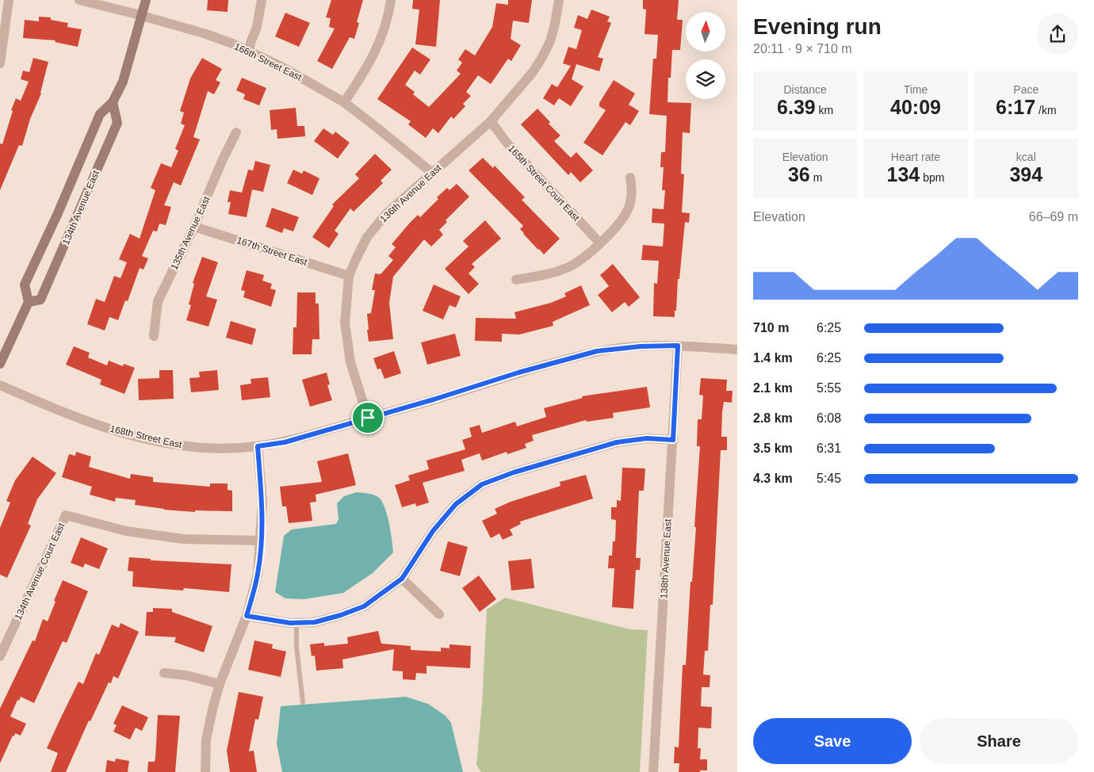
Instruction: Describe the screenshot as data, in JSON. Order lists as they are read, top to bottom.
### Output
{
  "streets": {
    "street": [
      "166th Street East",
      "165th Street Court East",
      "136th Avenue East",
      "134th Avenue East",
      "135th Avenue East",
      "167th Street East",
      "168th Street East",
      "138th Avenue East",
      "134th Avenue Court East"
    ]
  },
  "crossings": [
    ["166th Street East", "136th Avenue East"],
    ["166th Street East", "134th Avenue East"],
    ["165th Street Court East", "136th Avenue East"],
    ["136th Avenue East", "167th Street East"],
    ["136th Avenue East", "168th Street East"],
    ["135th Avenue East", "167th Street East"],
    ["168th Street East", "138th Avenue East"]
  ],
  "north": "top",
  "page": {
    "heading": ["Evening run", "20:11 · 9 × 710 m"],
    "stats": [
      ["Distance", "6.39 km"],
      ["Time", "40:09"],
      ["Pace", "6:17 /km"],
      ["Elevation", "36 m"],
      ["Heart rate", "134 bpm"],
      ["kcal", "394"]
    ],
    "chart": ["Elevation", "66–69 m"],
    "list": [
      {
        "name": "710 m",
        "note": "6:25"
      },
      {
        "name": "1.4 km",
        "note": "6:25"
      },
      {
        "name": "2.1 km",
        "note": "5:55"
      },
      {
        "name": "2.8 km",
        "note": "6:08"
      },
      {
        "name": "3.5 km",
        "note": "6:31"
      },
      {
        "name": "4.3 km",
        "note": "5:45"
      }
    ],
    "buttons": ["Save", "Share"]
  }
}
